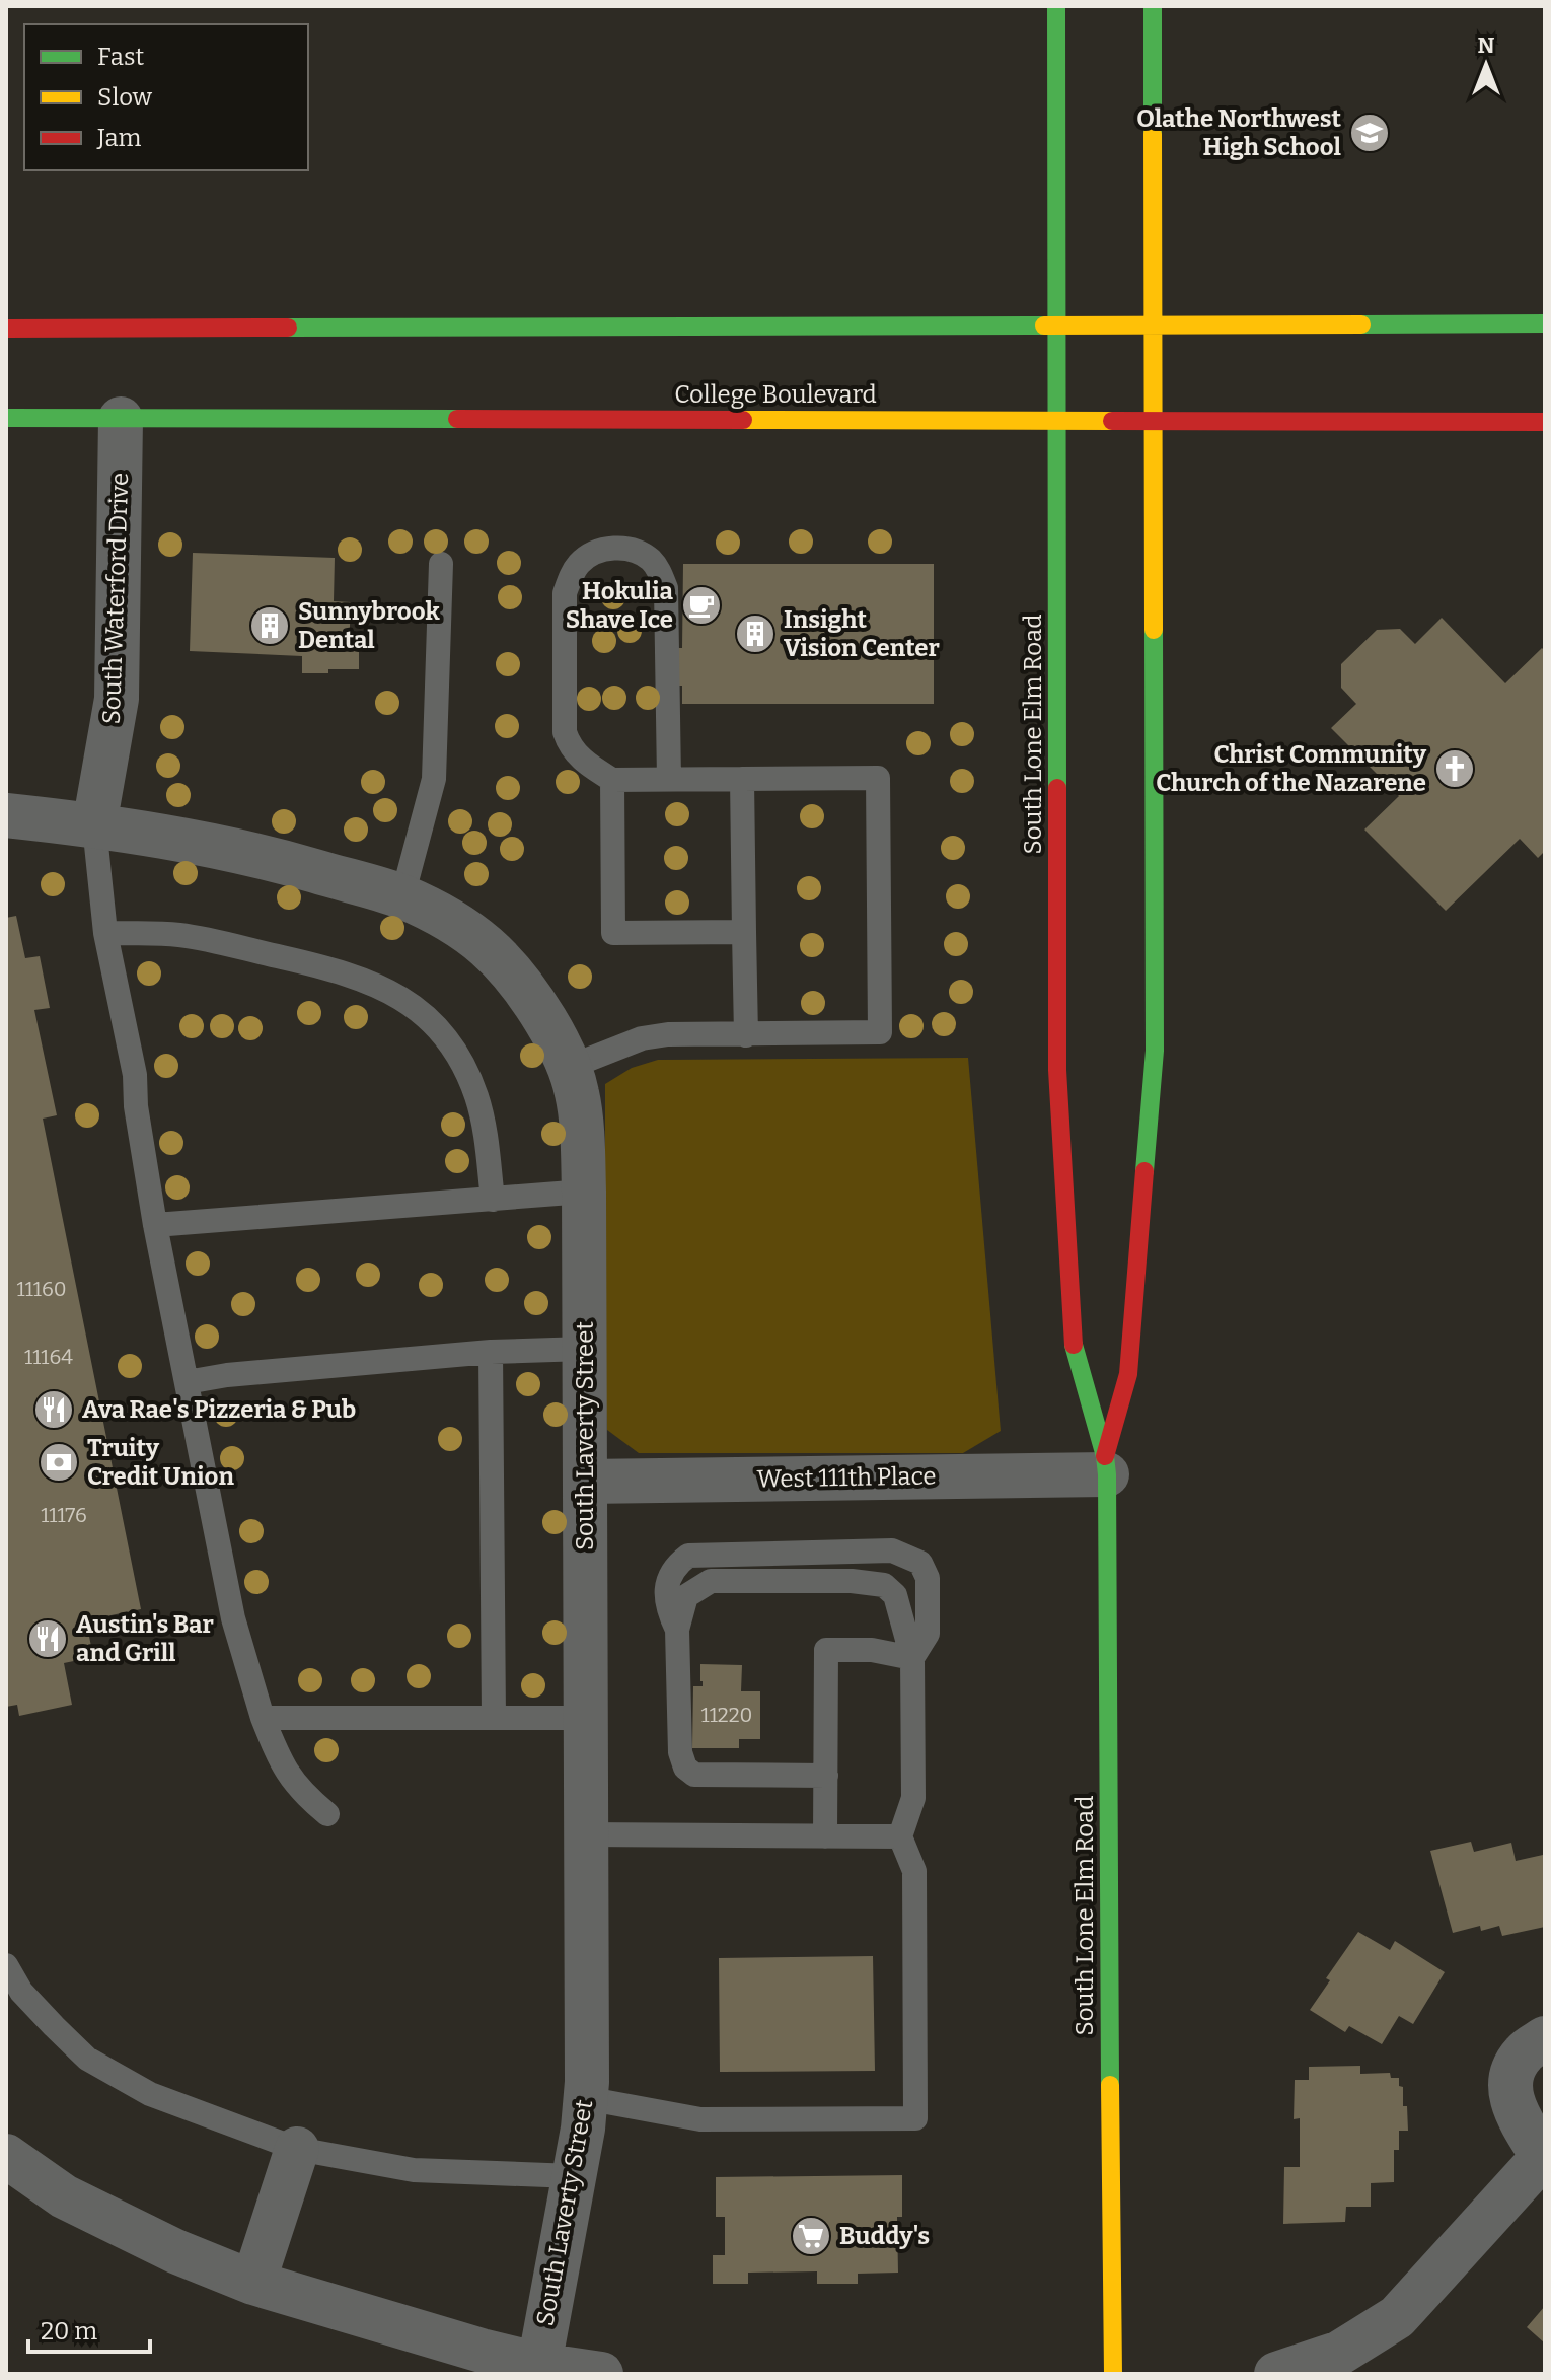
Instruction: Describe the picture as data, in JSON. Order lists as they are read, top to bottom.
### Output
{
  "streets": {
    "street": [
      "College Boulevard",
      "South Waterford Drive",
      "South Lone Elm Road",
      "South Laverty Street",
      "West 111th Place"
    ]
  },
  "crossings": [
    ["College Boulevard", "South Waterford Drive"],
    ["College Boulevard", "South Lone Elm Road"],
    ["South Waterford Drive", "South Laverty Street"],
    ["South Lone Elm Road", "West 111th Place"],
    ["South Laverty Street", "West 111th Place"]
  ],
  "places": {
    "school or university": ["Olathe Northwest High School"],
    "cafe": ["Hokulia Shave Ice"],
    "building": ["Sunnybrook Dental", "Insight Vision Center"],
    "church": ["Christ Community Church of the Nazarene"],
    "restaurant": ["Ava Rae's Pizzeria & Pub", "Austin's Bar and Grill"],
    "bank": ["Truity Credit Union"],
    "supermarket": ["Buddy's"]
  },
  "house_numbers": [
    "11160",
    "11164",
    "11176",
    "11220"
  ],
  "legend": ["Fast", "Slow", "Jam"],
  "scale_bar": "20 m",
  "north": "top"
}
